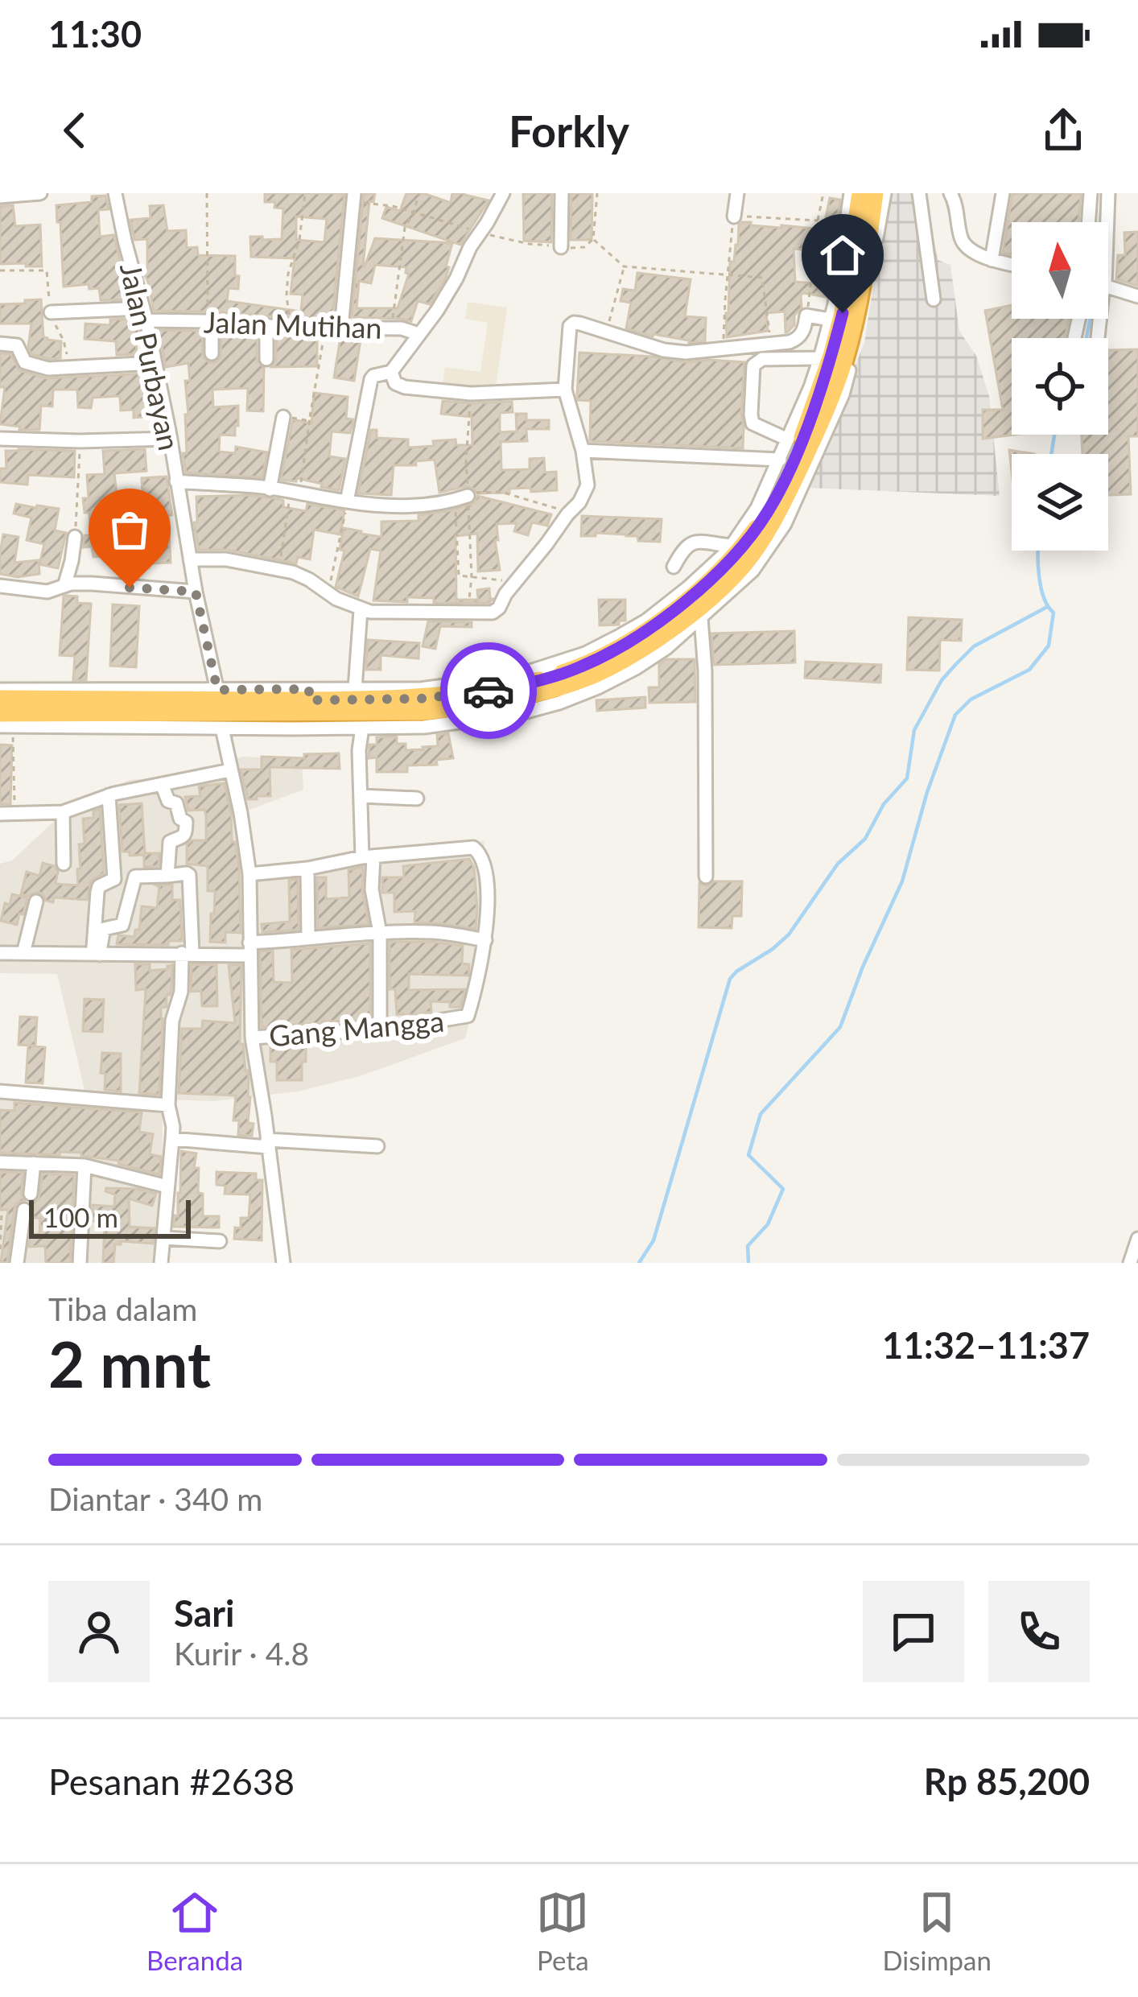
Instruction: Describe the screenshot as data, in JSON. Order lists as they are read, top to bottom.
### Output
{
  "streets": {
    "street": ["Jalan Mutihan", "Jalan Purbayan", "Gang Mangga"]
  },
  "crossings": [
    ["Jalan Mutihan", "Jalan Purbayan"]
  ],
  "scale_bar": "100 m",
  "north": "top",
  "page": {
    "status": "11:30",
    "header": "Forkly",
    "scale": "100 m",
    "heading": ["2 mnt", "Tiba dalam", "11:32–11:37"],
    "panel": [
      "Sari",
      "Kurir · 4.8",
      "Pesanan #2638",
      "Rp 85,200"
    ],
    "bar": "Diantar · 340 m",
    "tabs": ["Beranda", "Peta", "Disimpan"]
  }
}
